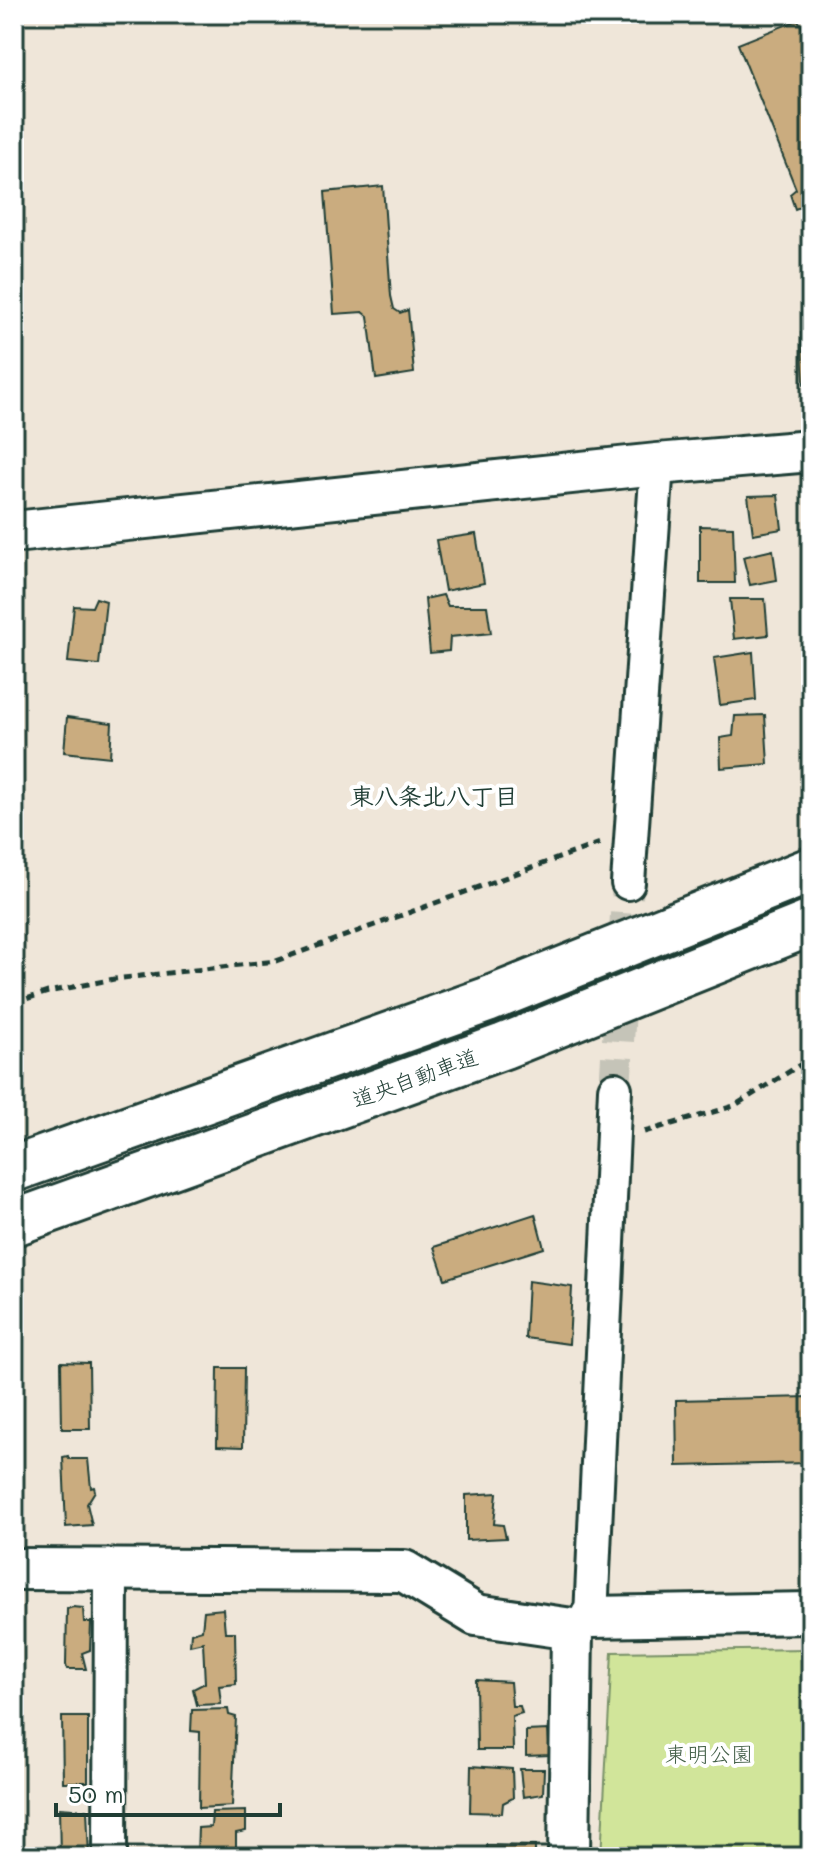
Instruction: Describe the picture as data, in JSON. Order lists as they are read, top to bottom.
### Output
{
  "streets": {
    "highway": ["道央自動車道"]
  },
  "districts": ["東八条北八丁目"],
  "parks": ["東明公園"],
  "scale_bar": "50 m"
}
